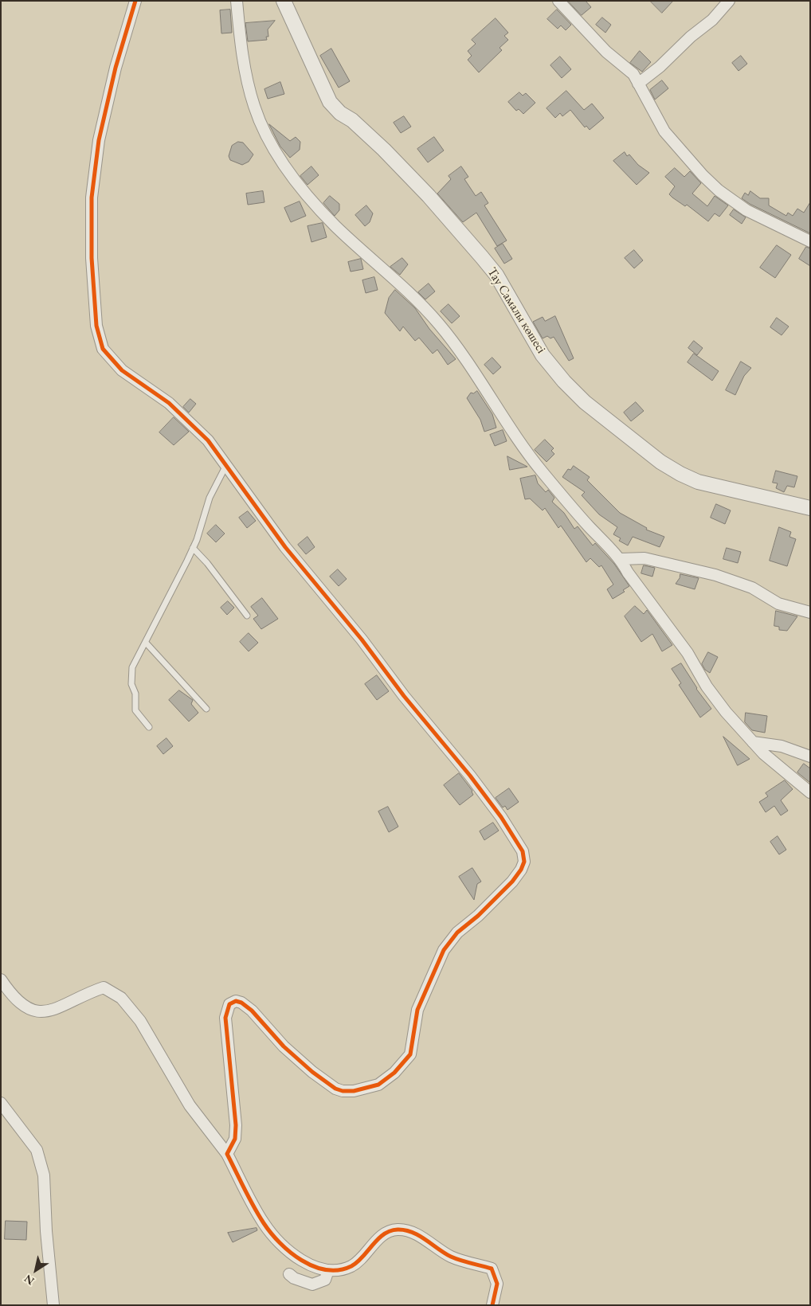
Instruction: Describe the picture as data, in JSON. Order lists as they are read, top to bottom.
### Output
{
  "streets": {
    "street": ["Тау Самалы көшесі"]
  },
  "north": "bottom left"
}
